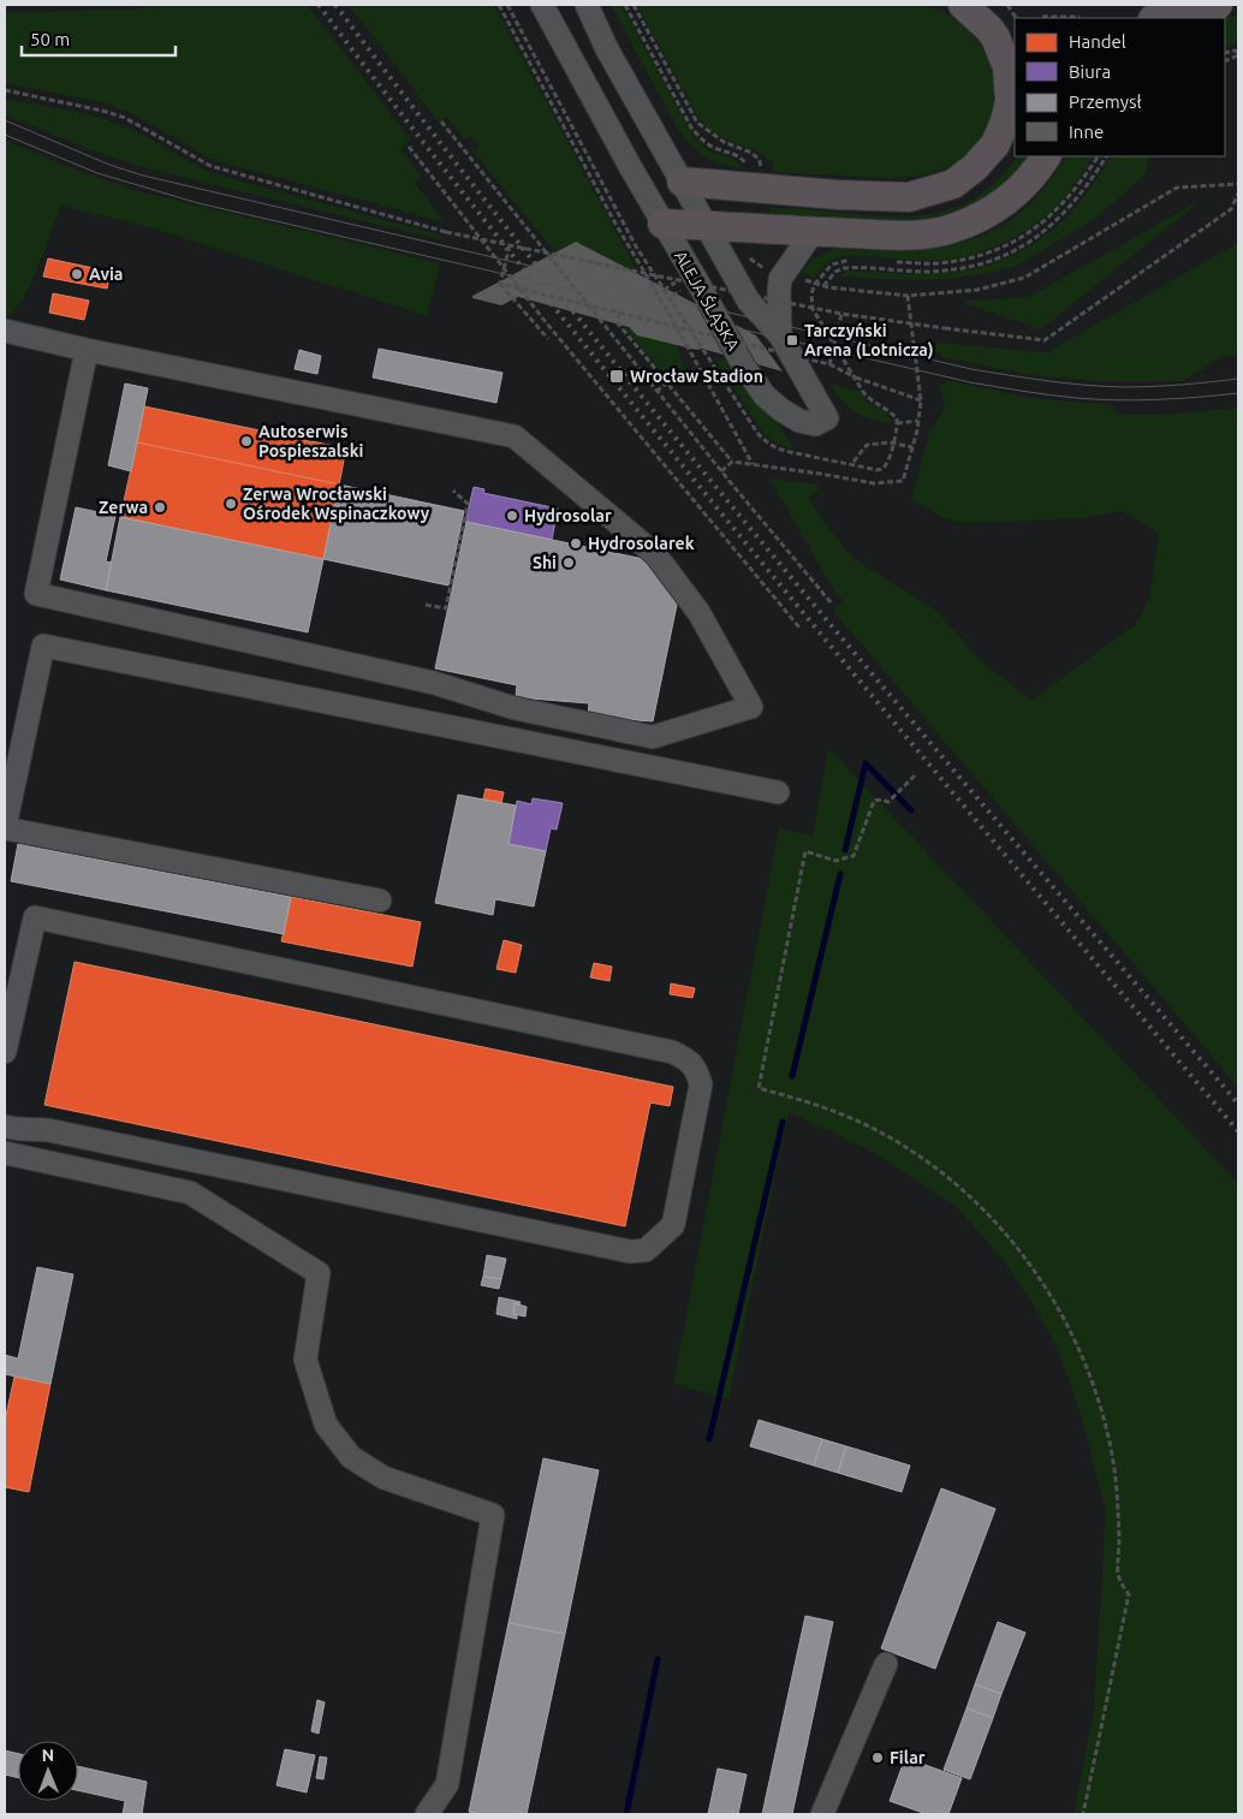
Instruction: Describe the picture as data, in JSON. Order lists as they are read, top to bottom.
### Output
{
  "streets": {
    "street": ["ALEJA ŚLĄSKA"]
  },
  "places": {
    "other": [
      "Avia",
      "Autoserwis Pospieszalski",
      "Zerwa Wrocławski Ośrodek Wspinaczkowy",
      "Zerwa",
      "Hydrosolar",
      "Hydrosolarek",
      "Shi",
      "Filar"
    ],
    "transit": ["Tarczyński Arena (Lotnicza)", "Wrocław Stadion"]
  },
  "legend": [
    "Handel",
    "Biura",
    "Przemysł",
    "Inne"
  ],
  "scale_bar": "50 m",
  "north": "top"
}
